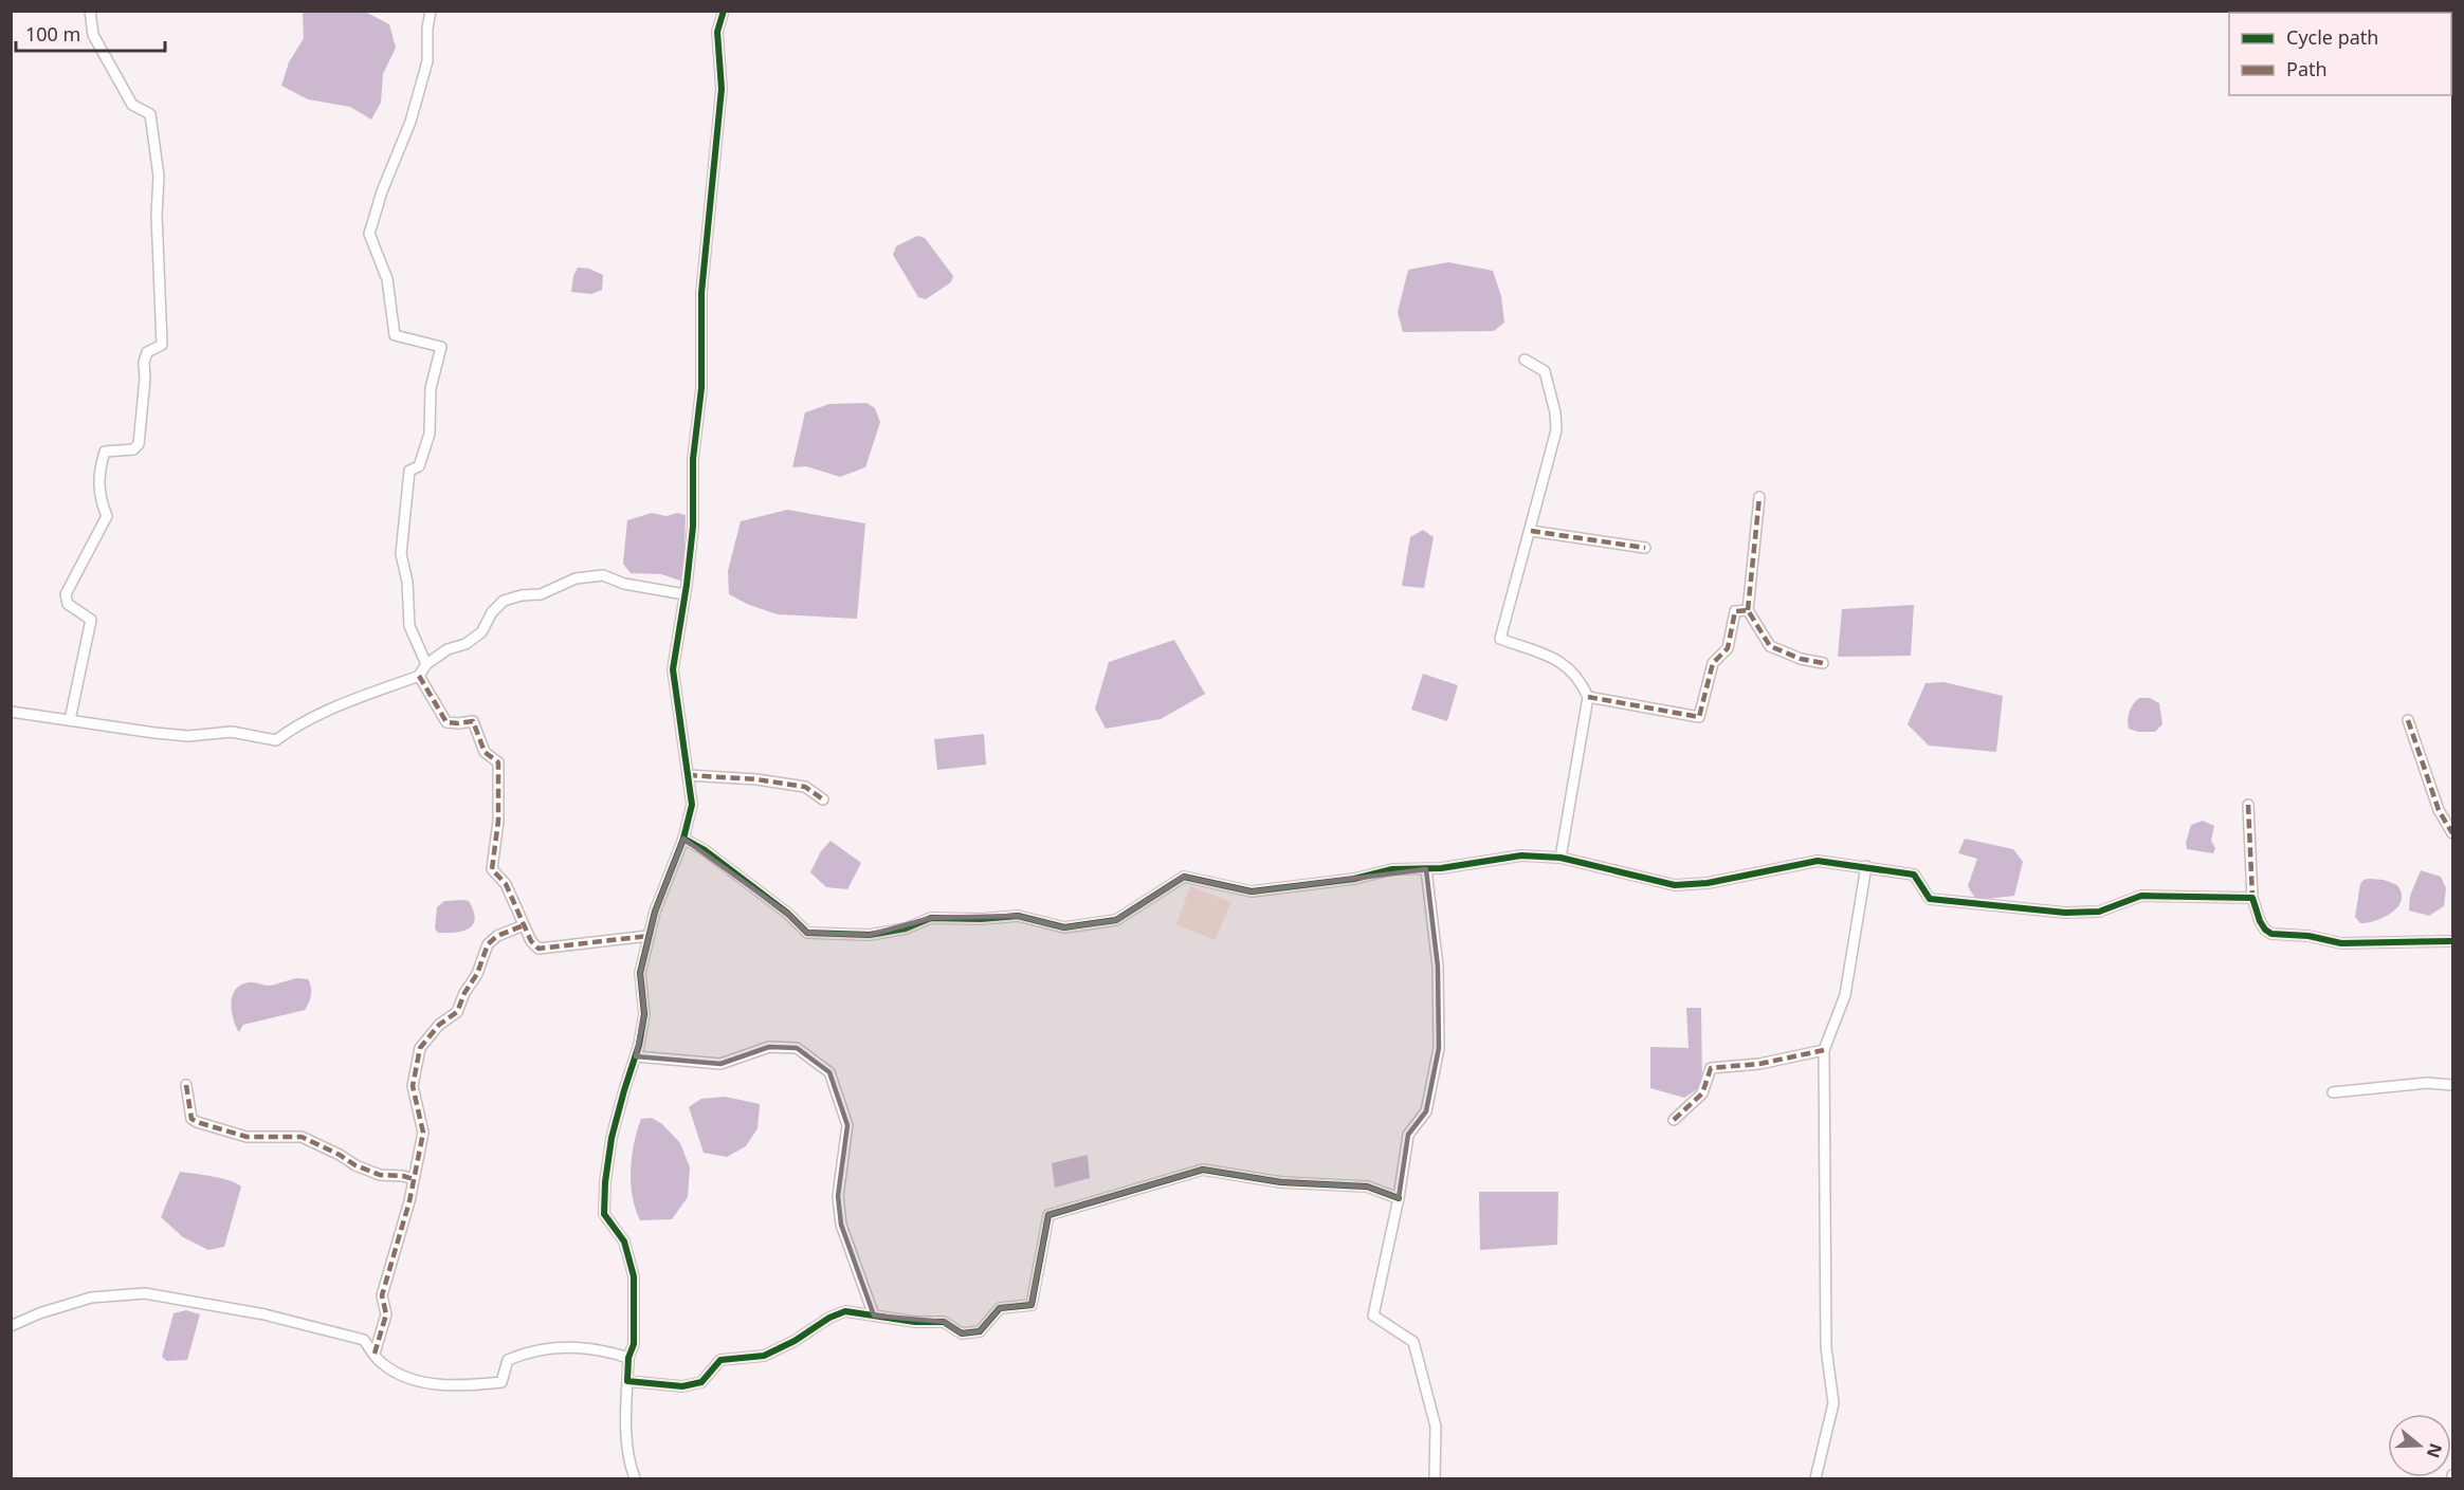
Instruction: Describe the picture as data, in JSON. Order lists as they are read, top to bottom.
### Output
{
  "legend": ["Cycle path", "Path"],
  "scale_bar": "100 m",
  "north": "right"
}
